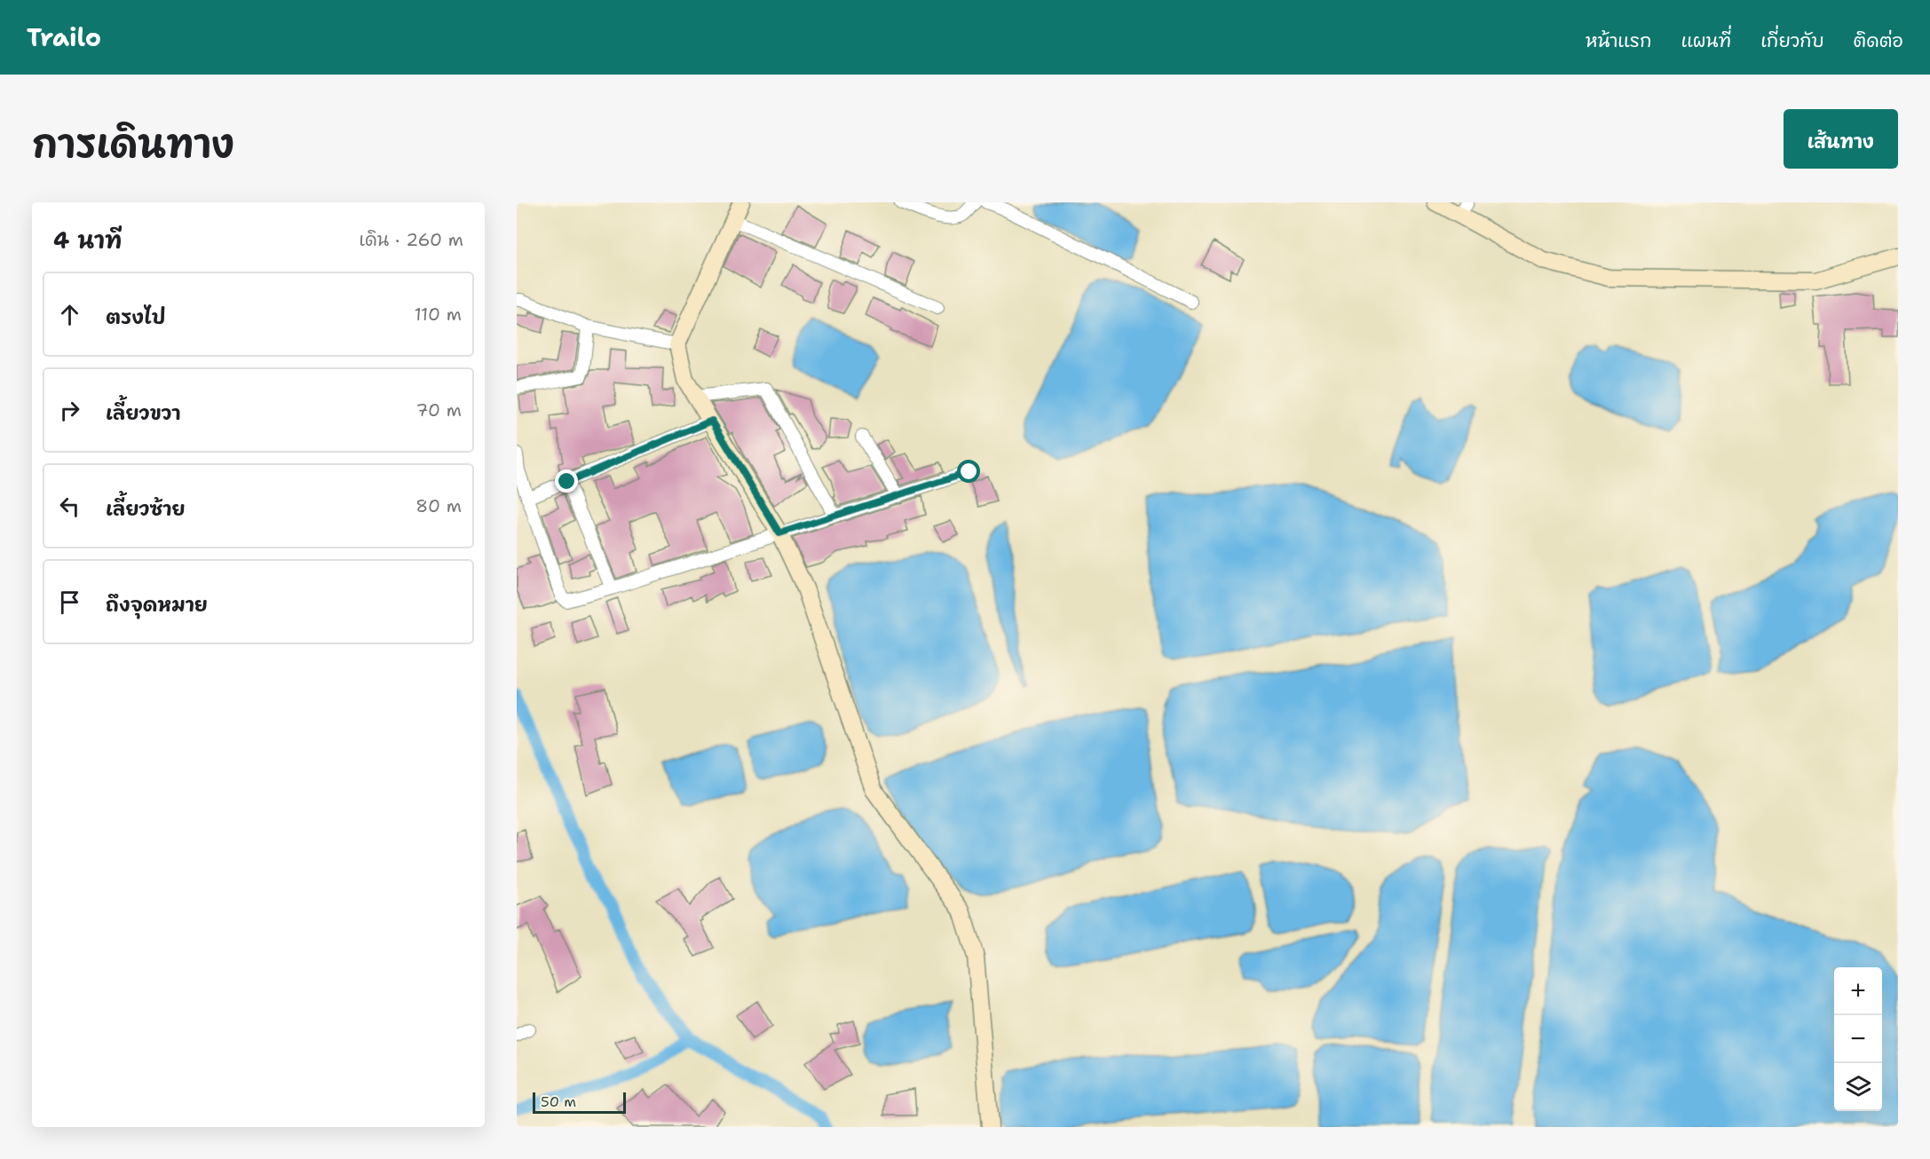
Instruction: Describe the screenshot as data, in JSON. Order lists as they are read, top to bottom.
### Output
{
  "scale_bar": "50 m",
  "page": {
    "header": "Trailo",
    "nav": [
      "หน้าแรก",
      "แผนที่",
      "เกี่ยวกับ",
      "ติดต่อ"
    ],
    "title": "การเดินทาง",
    "buttons": "เส้นทาง",
    "heading": ["4 นาที", "เดิน · 260 m"],
    "list": [
      ["ตรงไป", "110 m"],
      ["เลี้ยวขวา", "70 m"],
      ["เลี้ยวซ้าย", "80 m"],
      "ถึงจุดหมาย"
    ],
    "map_buttons": ["+", "−"],
    "scale": "50 m"
  }
}
